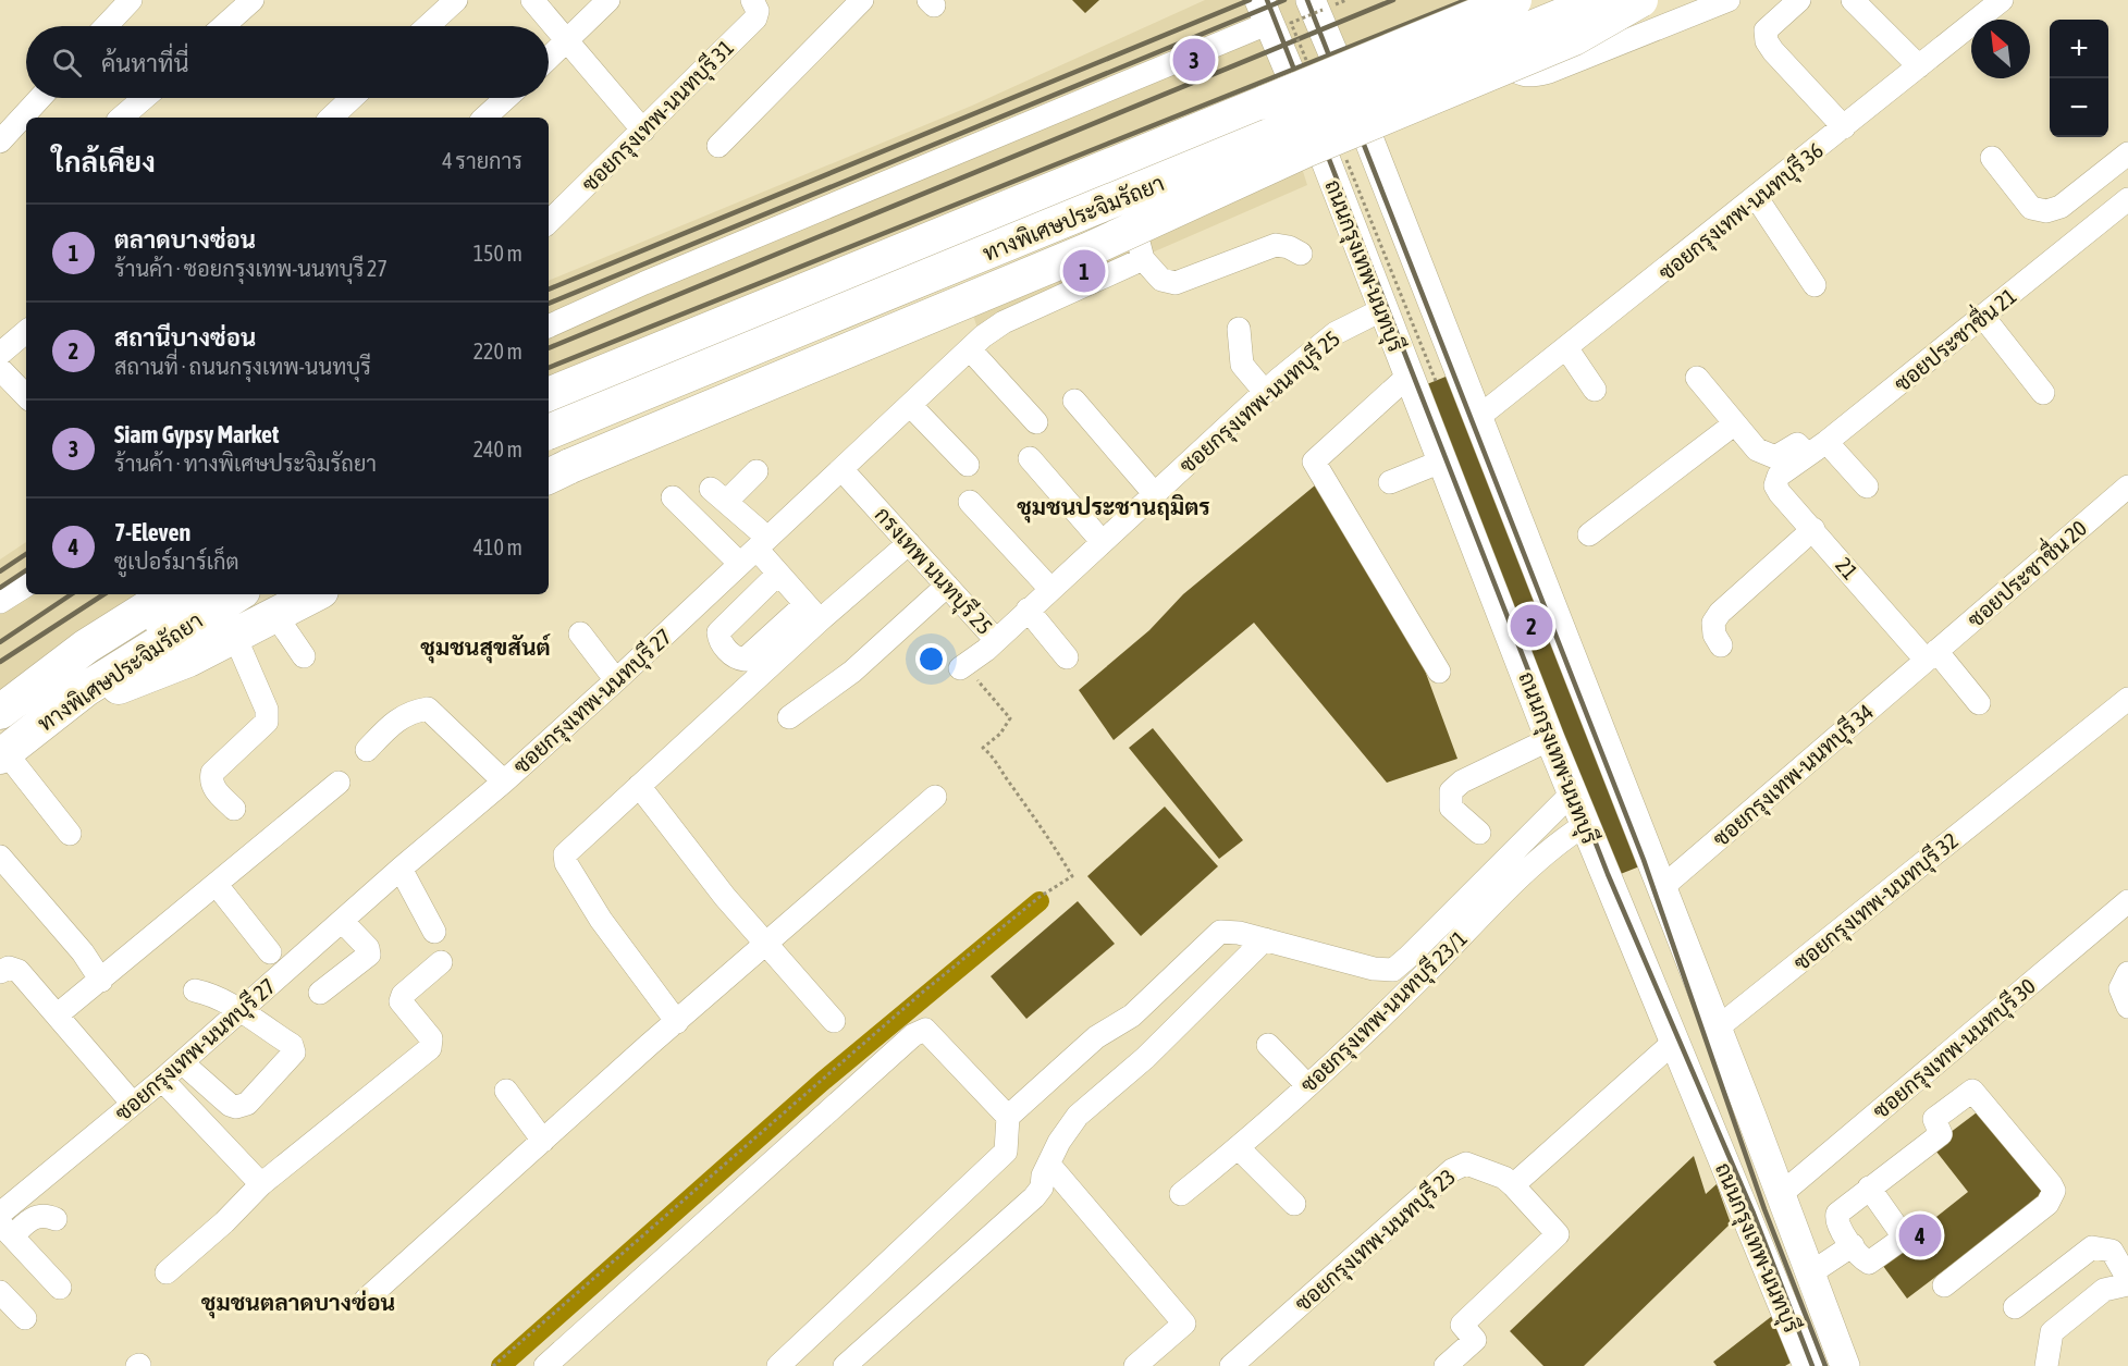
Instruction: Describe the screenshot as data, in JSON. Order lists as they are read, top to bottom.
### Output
{
  "streets": {
    "highway": ["ทางพิเศษประจิมรัถยา"],
    "main road": ["ถนนกรุงเทพ-นนทบุรี"],
    "street": [
      "ซอยกรุงเทพ-นนทบุรี 31",
      "ซอยกรุงเทพ-นนทบุรี 36",
      "ซอยประชาชื่น 21",
      "ซอยกรุงเทพ-นนทบุรี 25",
      "21",
      "กรงเทพ นนทบุรี 25",
      "ซอยประชาชื่น 20",
      "ซอยกรุงเทพ-นนทบุรี 27",
      "ซอยกรุงเทพ-นนทบุรี 34",
      "ซอยกรุงเทพ-นนทบุรี 32",
      "ซอยกรุงเทพ-นนทบุรี 23/1",
      "ซอยกรุงเทพ-นนทบุรี 30",
      "ซอยกรุงเทพ-นนทบุรี 23"
    ]
  },
  "crossings": [
    ["ซอยกรุงเทพ-นนทบุรี 36", "ถนนกรุงเทพ-นนทบุรี"],
    ["ถนนกรุงเทพ-นนทบุรี", "ซอยกรุงเทพ-นนทบุรี 25"],
    ["ถนนกรุงเทพ-นนทบุรี", "ซอยกรุงเทพ-นนทบุรี 34"],
    ["ถนนกรุงเทพ-นนทบุรี", "ซอยกรุงเทพ-นนทบุรี 32"],
    ["ถนนกรุงเทพ-นนทบุรี", "ซอยกรุงเทพ-นนทบุรี 23/1"],
    ["ถนนกรุงเทพ-นนทบุรี", "ซอยกรุงเทพ-นนทบุรี 30"],
    ["ซอยประชาชื่น 21", "21"],
    ["ซอยกรุงเทพ-นนทบุรี 25", "กรงเทพ นนทบุรี 25"],
    ["21", "ซอยประชาชื่น 20"],
    ["21", "ซอยกรุงเทพ-นนทบุรี 34"],
    ["กรงเทพ นนทบุรี 25", "ซอยกรุงเทพ-นนทบุรี 27"],
    ["ซอยประชาชื่น 20", "ซอยกรุงเทพ-นนทบุรี 34"]
  ],
  "districts": ["ชุมชนประชานฤมิตร", "ชุมชนสุขสันต์", "ชุมชนตลาดบางซ่อน"],
  "north": "top left",
  "page": {
    "map_buttons": ["+", "−"],
    "search": "ค้นหาที่นี่",
    "pins": [
      "3",
      "1",
      "2",
      "4"
    ],
    "heading": ["ใกล้เคียง", "4 รายการ"],
    "list": [
      {
        "mark": "1",
        "name": "ตลาดบางซ่อน",
        "note": "ร้านค้า · ซอยกรุงเทพ-นนทบุรี 27",
        "value": "150 m"
      },
      {
        "mark": "2",
        "name": "สถานีบางซ่อน",
        "note": "สถานที่ · ถนนกรุงเทพ-นนทบุรี",
        "value": "220 m"
      },
      {
        "mark": "3",
        "name": "Siam Gypsy Market",
        "note": "ร้านค้า · ทางพิเศษประจิมรัถยา",
        "value": "240 m"
      },
      {
        "mark": "4",
        "name": "7-Eleven",
        "note": "ซูเปอร์มาร์เก็ต",
        "value": "410 m"
      }
    ]
  }
}
